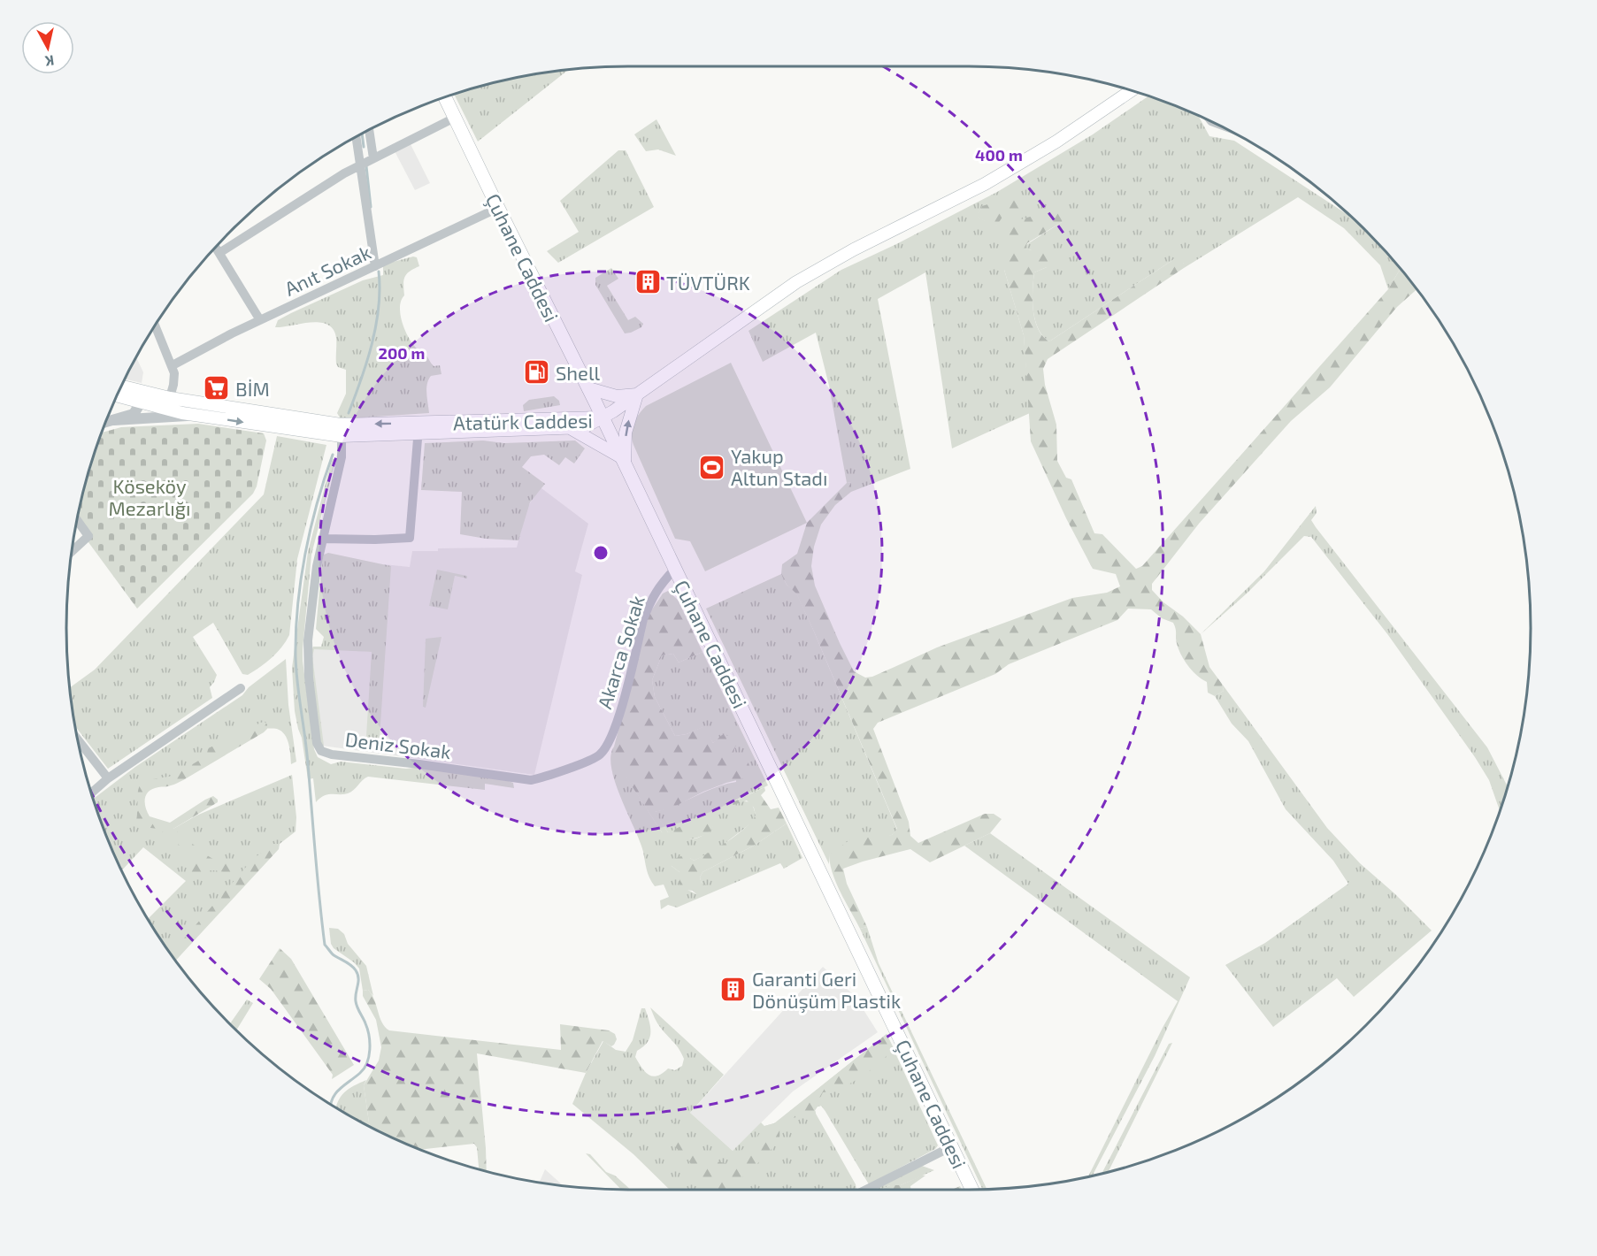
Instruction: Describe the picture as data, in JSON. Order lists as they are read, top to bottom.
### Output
{
  "streets": {
    "main road": ["Çuhane Caddesi", "Atatürk Caddesi"],
    "street": ["Anıt Sokak", "Akarca Sokak", "Deniz Sokak"]
  },
  "crossings": [
    ["Çuhane Caddesi", "Anıt Sokak"],
    ["Çuhane Caddesi", "Atatürk Caddesi"],
    ["Çuhane Caddesi", "Akarca Sokak"],
    ["Atatürk Caddesi", "Deniz Sokak"],
    ["Akarca Sokak", "Deniz Sokak"]
  ],
  "parks": ["Köseköy Mezarlığı"],
  "places": {
    "building": ["TÜVTÜRK", "Garanti Geri Dönüşüm Plastik"],
    "fuel station": ["Shell"],
    "supermarket": ["BİM"],
    "sports": ["Yakup Altun Stadı"]
  },
  "north": "bottom",
  "rings": ["400 m", "200 m"]
}
